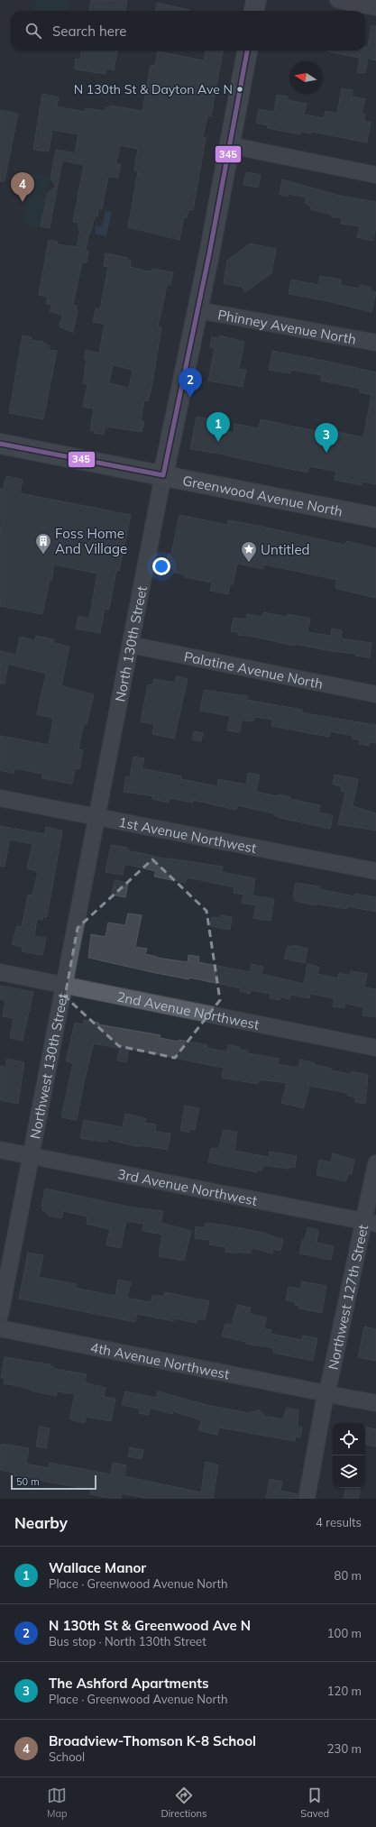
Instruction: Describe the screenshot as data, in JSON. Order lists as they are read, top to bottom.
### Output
{
  "streets": {
    "main road": ["Greenwood Avenue North", "North 130th Street"],
    "street": [
      "Phinney Avenue North",
      "Palatine Avenue North",
      "1st Avenue Northwest",
      "2nd Avenue Northwest",
      "Northwest 130th Street",
      "3rd Avenue Northwest",
      "Northwest 127th Street",
      "4th Avenue Northwest"
    ]
  },
  "crossings": [
    ["Phinney Avenue North", "North 130th Street"],
    ["Greenwood Avenue North", "North 130th Street"],
    ["North 130th Street", "Palatine Avenue North"],
    ["North 130th Street", "1st Avenue Northwest"],
    ["North 130th Street", "Northwest 130th Street"],
    ["1st Avenue Northwest", "Northwest 130th Street"],
    ["2nd Avenue Northwest", "Northwest 130th Street"],
    ["Northwest 130th Street", "3rd Avenue Northwest"],
    ["3rd Avenue Northwest", "Northwest 127th Street"],
    ["Northwest 127th Street", "4th Avenue Northwest"]
  ],
  "places": {
    "other": ["N 130th St & Dayton Ave N"],
    "building": ["Foss Home And Village"],
    "place": ["Untitled"]
  },
  "lines": ["transit line 345"],
  "scale_bar": "50 m",
  "north": "left",
  "page": {
    "search": "Search here",
    "pins": [
      "4",
      "2",
      "1",
      "3"
    ],
    "scale": "50 m",
    "heading": ["Nearby", "4 results"],
    "list": [
      {
        "mark": "1",
        "name": "Wallace Manor",
        "note": "Place · Greenwood Avenue North",
        "value": "80 m"
      },
      {
        "mark": "2",
        "name": "N 130th St & Greenwood Ave N",
        "note": "Bus stop · North 130th Street",
        "value": "100 m"
      },
      {
        "mark": "3",
        "name": "The Ashford Apartments",
        "note": "Place · Greenwood Avenue North",
        "value": "120 m"
      },
      {
        "mark": "4",
        "name": "Broadview-Thomson K-8 School",
        "note": "School",
        "value": "230 m"
      }
    ],
    "nav": ["Map", "Directions", "Saved"]
  }
}
